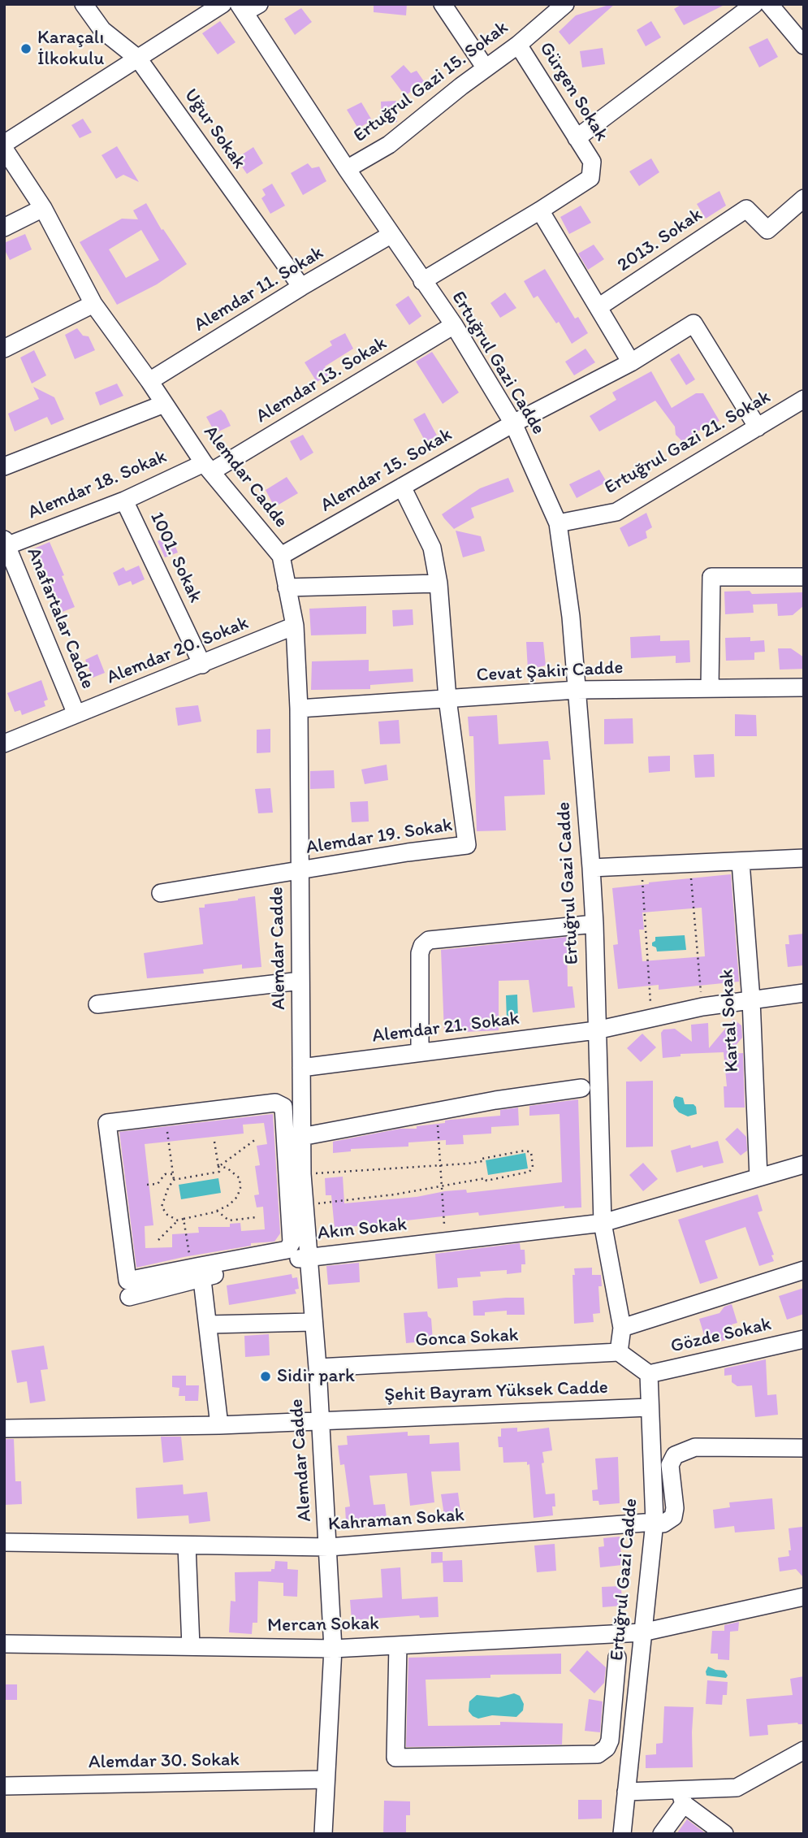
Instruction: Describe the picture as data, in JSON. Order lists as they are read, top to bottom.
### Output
{
  "streets": {
    "street": [
      "Ertuğrul Gazi 15. Sokak",
      "Gürgen Sokak",
      "Uğur Sokak",
      "2013. Sokak",
      "Alemdar 11. Sokak",
      "Ertuğrul Gazi Cadde",
      "Alemdar 13. Sokak",
      "Ertuğrul Gazi 21. Sokak",
      "Alemdar 15. Sokak",
      "Alemdar Cadde",
      "Alemdar 18. Sokak",
      "1001. Sokak",
      "Anafartalar Cadde",
      "Alemdar 20. Sokak",
      "Cevat Şakir Cadde",
      "Alemdar 19. Sokak",
      "Kartal Sokak",
      "Alemdar 21. Sokak",
      "Akın Sokak",
      "Gözde Sokak",
      "Gonca Sokak",
      "Şehit Bayram Yüksek Cadde",
      "Kahraman Sokak",
      "Mercan Sokak",
      "Alemdar 30. Sokak"
    ]
  },
  "crossings": [
    ["Ertuğrul Gazi 15. Sokak", "Gürgen Sokak"],
    ["Ertuğrul Gazi 15. Sokak", "Ertuğrul Gazi Cadde"],
    ["Uğur Sokak", "Alemdar 11. Sokak"],
    ["Alemdar 11. Sokak", "Ertuğrul Gazi Cadde"],
    ["Alemdar 11. Sokak", "Alemdar Cadde"],
    ["Ertuğrul Gazi Cadde", "Alemdar 13. Sokak"],
    ["Ertuğrul Gazi Cadde", "Ertuğrul Gazi 21. Sokak"],
    ["Ertuğrul Gazi Cadde", "Alemdar 15. Sokak"],
    ["Ertuğrul Gazi Cadde", "Cevat Şakir Cadde"],
    ["Ertuğrul Gazi Cadde", "Alemdar 21. Sokak"],
    ["Ertuğrul Gazi Cadde", "Akın Sokak"],
    ["Ertuğrul Gazi Cadde", "Gözde Sokak"],
    ["Ertuğrul Gazi Cadde", "Gonca Sokak"],
    ["Ertuğrul Gazi Cadde", "Şehit Bayram Yüksek Cadde"],
    ["Ertuğrul Gazi Cadde", "Kahraman Sokak"],
    ["Ertuğrul Gazi Cadde", "Mercan Sokak"],
    ["Alemdar 13. Sokak", "Alemdar Cadde"],
    ["Alemdar 13. Sokak", "Alemdar 18. Sokak"],
    ["Ertuğrul Gazi 21. Sokak", "Alemdar 15. Sokak"],
    ["Alemdar 15. Sokak", "Alemdar Cadde"],
    ["Alemdar Cadde", "Alemdar 18. Sokak"],
    ["Alemdar Cadde", "Alemdar 20. Sokak"],
    ["Alemdar Cadde", "Cevat Şakir Cadde"],
    ["Alemdar Cadde", "Alemdar 19. Sokak"],
    ["Alemdar Cadde", "Alemdar 21. Sokak"],
    ["Alemdar Cadde", "Akın Sokak"],
    ["Alemdar Cadde", "Gonca Sokak"],
    ["Alemdar Cadde", "Şehit Bayram Yüksek Cadde"],
    ["Alemdar Cadde", "Kahraman Sokak"],
    ["Alemdar Cadde", "Mercan Sokak"],
    ["Alemdar Cadde", "Alemdar 30. Sokak"],
    ["Alemdar 18. Sokak", "1001. Sokak"],
    ["Alemdar 18. Sokak", "Anafartalar Cadde"],
    ["1001. Sokak", "Alemdar 20. Sokak"],
    ["Anafartalar Cadde", "Alemdar 20. Sokak"],
    ["Cevat Şakir Cadde", "Alemdar 19. Sokak"],
    ["Kartal Sokak", "Alemdar 21. Sokak"],
    ["Kartal Sokak", "Akın Sokak"]
  ],
  "places": ["Karaçalı İlkokulu", "Sidir park"]
}
